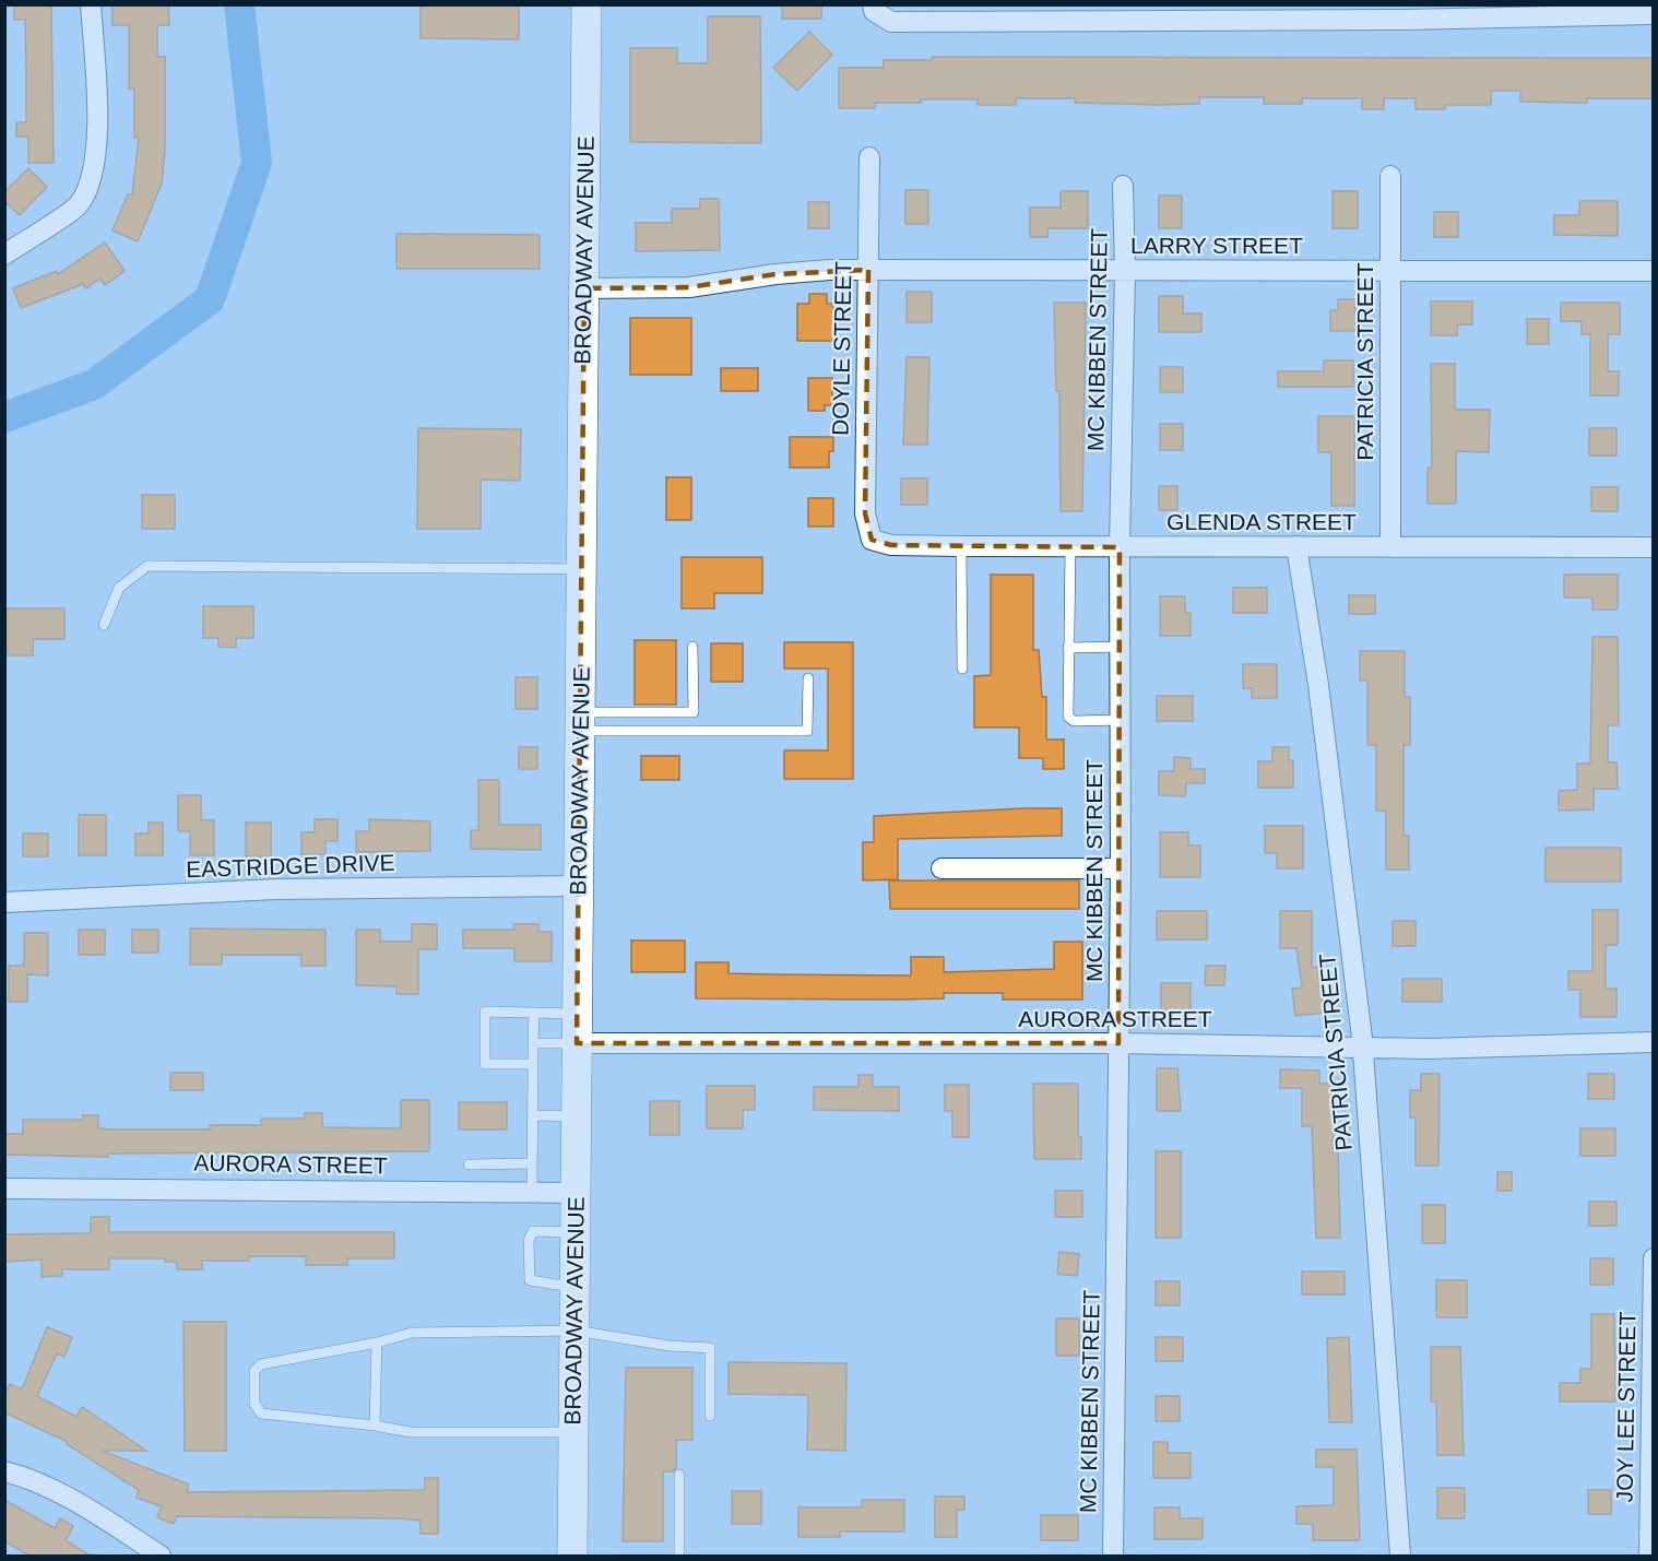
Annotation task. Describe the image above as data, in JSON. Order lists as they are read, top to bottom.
{
  "streets": {
    "main road": ["BROADWAY AVENUE"],
    "street": [
      "LARRY STREET",
      "MC KIBBEN STREET",
      "DOYLE STREET",
      "PATRICIA STREET",
      "GLENDA STREET",
      "EASTRIDGE DRIVE",
      "AURORA STREET",
      "JOY LEE STREET"
    ]
  },
  "crossings": [
    ["LARRY STREET", "BROADWAY AVENUE"],
    ["LARRY STREET", "MC KIBBEN STREET"],
    ["LARRY STREET", "DOYLE STREET"],
    ["LARRY STREET", "PATRICIA STREET"],
    ["BROADWAY AVENUE", "EASTRIDGE DRIVE"],
    ["BROADWAY AVENUE", "AURORA STREET"],
    ["MC KIBBEN STREET", "GLENDA STREET"],
    ["MC KIBBEN STREET", "AURORA STREET"],
    ["DOYLE STREET", "GLENDA STREET"],
    ["PATRICIA STREET", "GLENDA STREET"],
    ["PATRICIA STREET", "AURORA STREET"]
  ]
}
